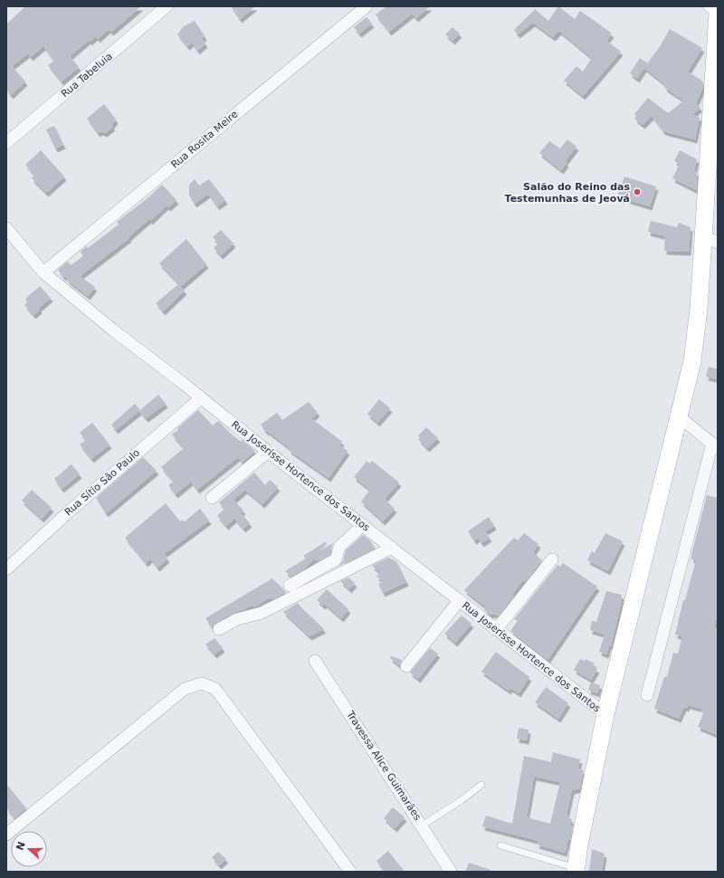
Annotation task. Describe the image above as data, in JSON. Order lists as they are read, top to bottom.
{
  "streets": {
    "street": [
      "Rua Tabeluia",
      "Rua Rosita Meire",
      "Rua Joserísse Hortence dos Santos",
      "Rua Sítio São Paulo",
      "Travessa Alice Guimarães"
    ]
  },
  "crossings": [
    ["Rua Rosita Meire", "Rua Joserísse Hortence dos Santos"],
    ["Rua Joserísse Hortence dos Santos", "Rua Sítio São Paulo"]
  ],
  "places": ["Salão do Reino das Testemunhas de Jeová"],
  "north": "left"
}
